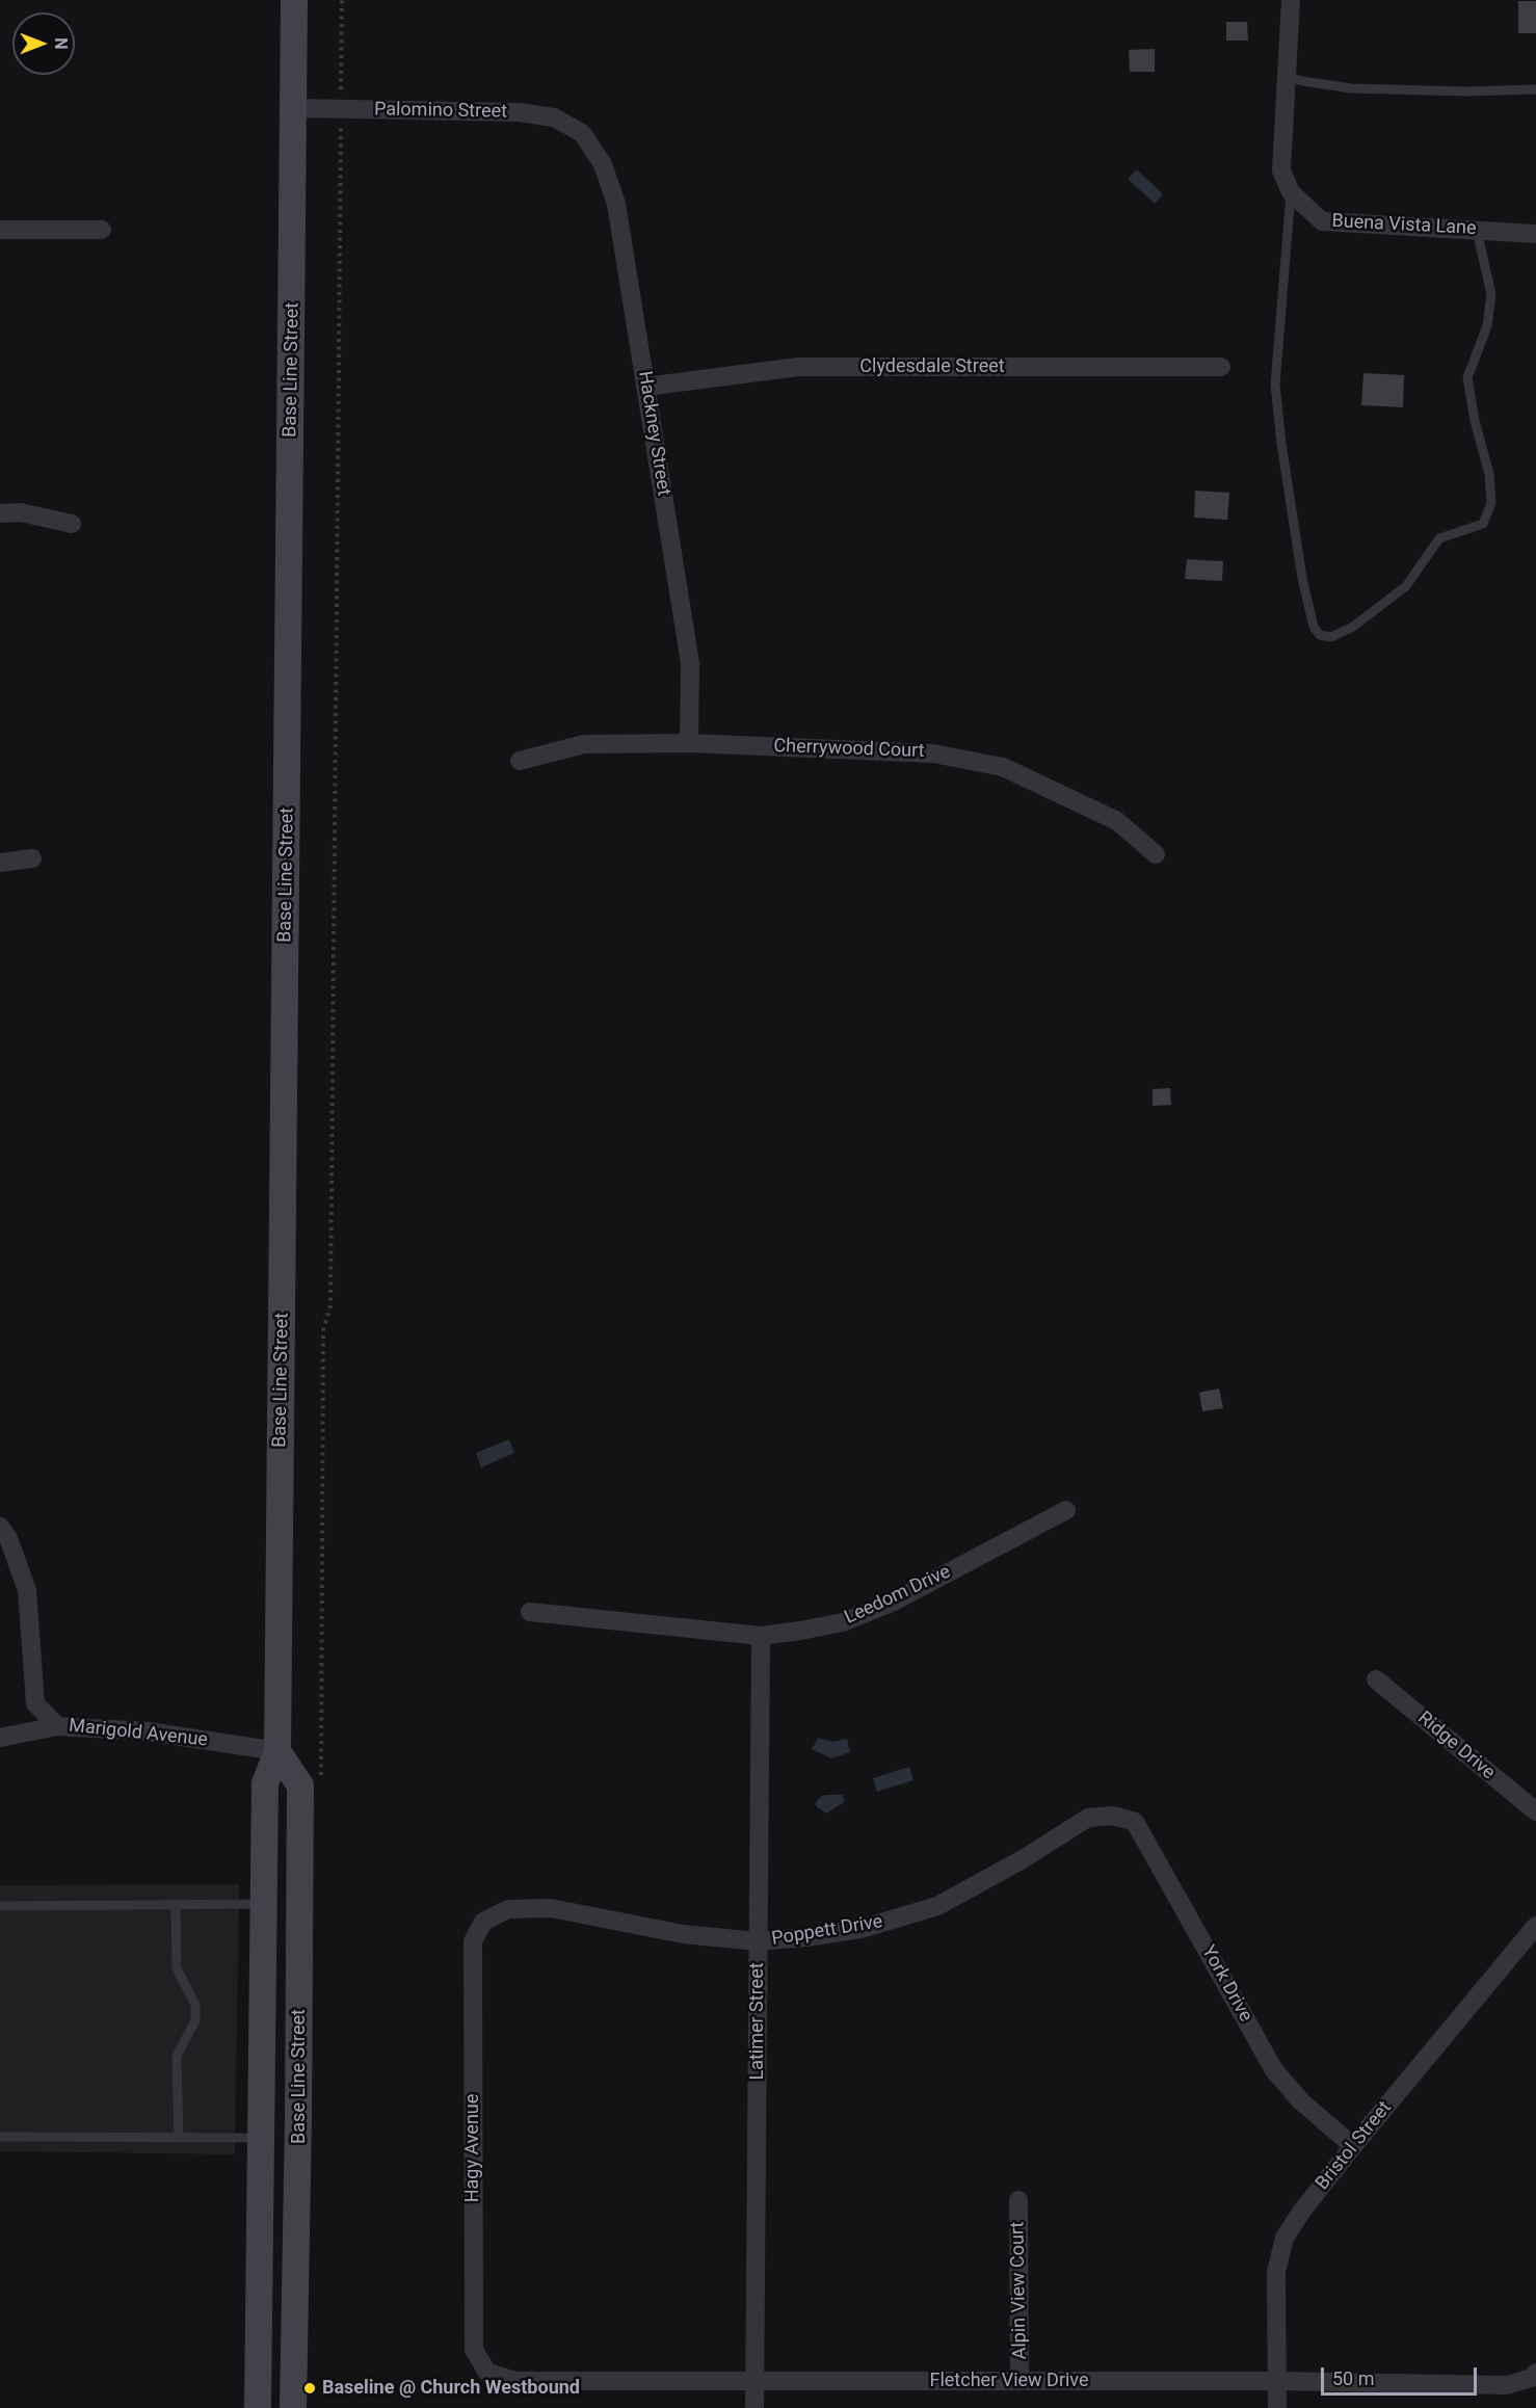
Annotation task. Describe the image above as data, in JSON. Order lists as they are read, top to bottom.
{
  "streets": {
    "main road": ["Base Line Street"],
    "street": [
      "Palomino Street",
      "Buena Vista Lane",
      "Clydesdale Street",
      "Hackney Street",
      "Cherrywood Court",
      "Leedom Drive",
      "Marigold Avenue",
      "Ridge Drive",
      "Poppett Drive",
      "York Drive",
      "Latimer Street",
      "Bristol Street",
      "Hagy Avenue",
      "Alpin View Court",
      "Fletcher View Drive"
    ]
  },
  "crossings": [
    ["Palomino Street", "Base Line Street"],
    ["Palomino Street", "Hackney Street"],
    ["Clydesdale Street", "Hackney Street"],
    ["Base Line Street", "Marigold Avenue"],
    ["Hackney Street", "Cherrywood Court"],
    ["Leedom Drive", "Latimer Street"],
    ["Poppett Drive", "York Drive"],
    ["Poppett Drive", "Latimer Street"],
    ["Poppett Drive", "Hagy Avenue"],
    ["York Drive", "Bristol Street"],
    ["Latimer Street", "Fletcher View Drive"],
    ["Bristol Street", "Fletcher View Drive"],
    ["Hagy Avenue", "Fletcher View Drive"],
    ["Alpin View Court", "Fletcher View Drive"]
  ],
  "places": ["Baseline @ Church Westbound"],
  "scale_bar": "50 m",
  "north": "right"
}
